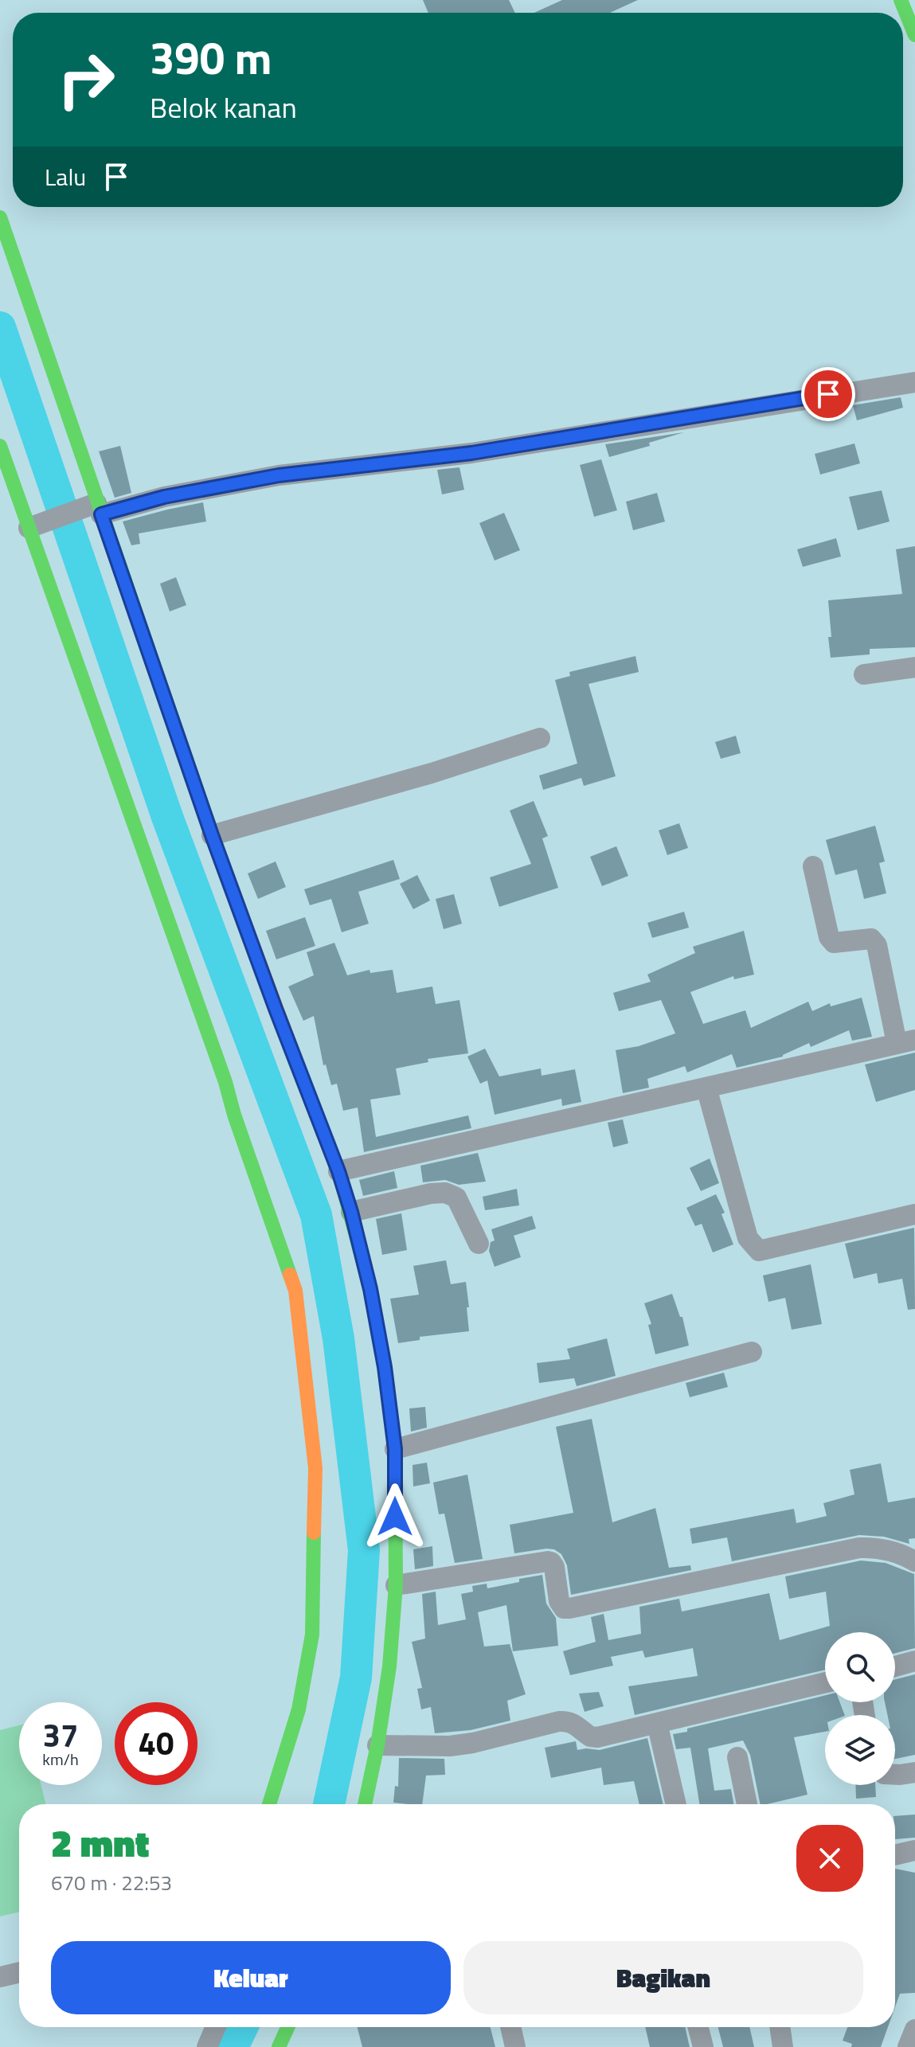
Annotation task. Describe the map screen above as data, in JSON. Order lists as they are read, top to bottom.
{
  "page": {
    "turn": ["390 m", "Belok kanan"],
    "then": "Lalu",
    "speed": "37 km/h",
    "limit": "40",
    "heading": ["2 mnt", "670 m · 22:53"],
    "buttons": ["Keluar", "Bagikan"]
  }
}
